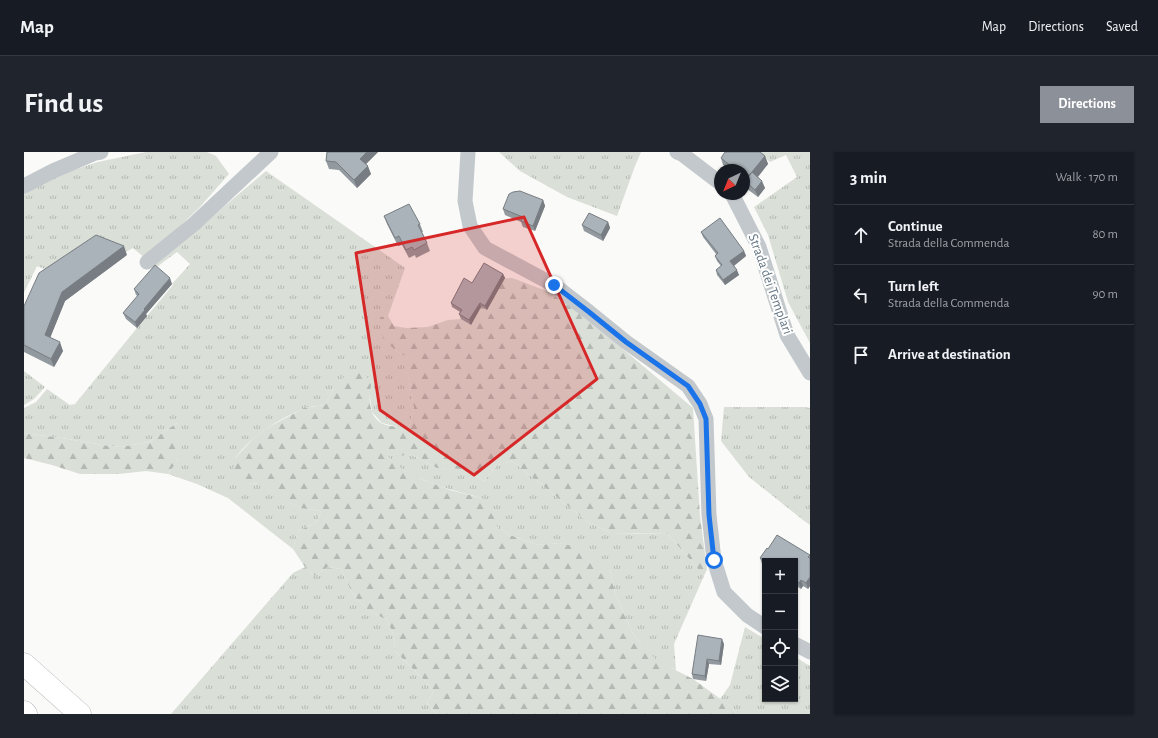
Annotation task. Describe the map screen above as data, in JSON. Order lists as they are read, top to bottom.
{
  "streets": {
    "street": ["Strada dei Templari"]
  },
  "north": "bottom left",
  "page": {
    "header": "Map",
    "nav": ["Map", "Directions", "Saved"],
    "buttons": "Directions",
    "title": "Find us",
    "heading": ["3 min", "Walk · 170 m"],
    "list": [
      ["Continue", "Strada della Commenda", "80 m"],
      ["Turn left", "Strada della Commenda", "90 m"],
      "Arrive at destination"
    ],
    "map_buttons": ["+", "−"]
  }
}
